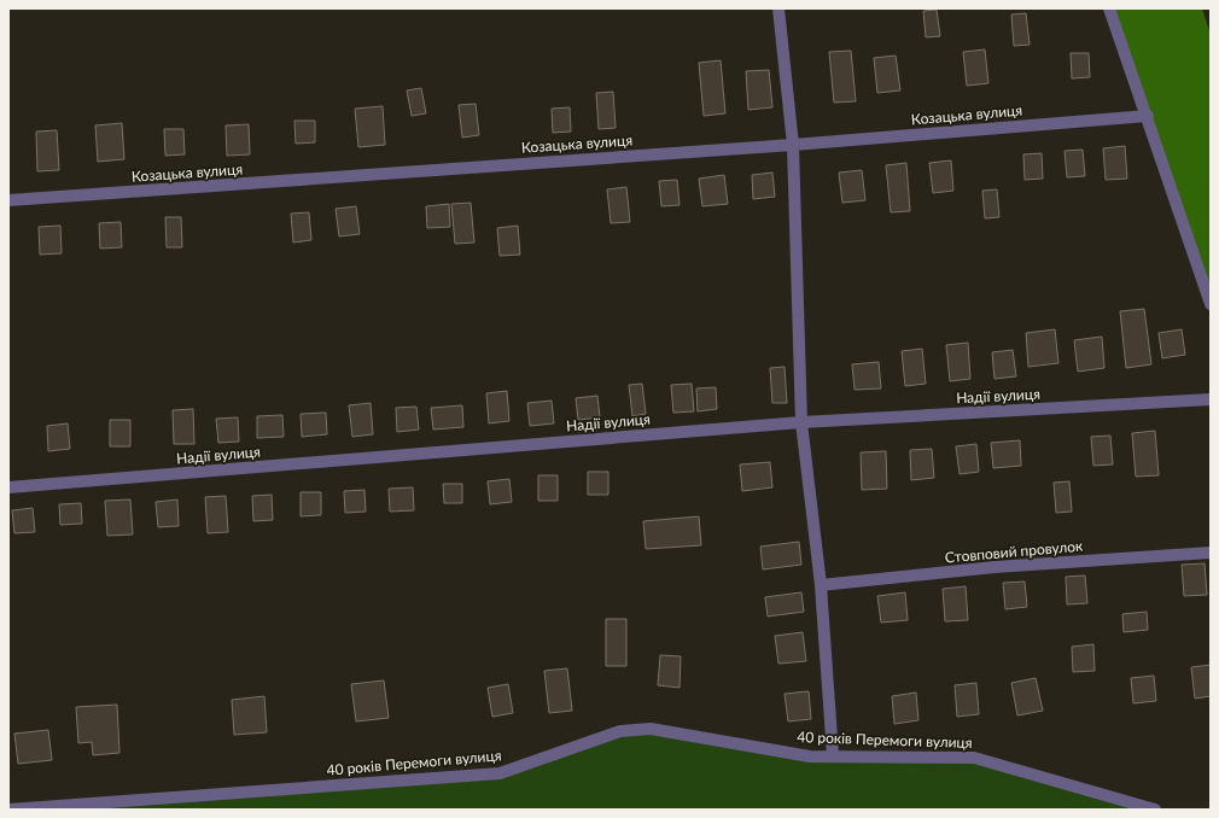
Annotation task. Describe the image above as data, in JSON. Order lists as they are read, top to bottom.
{
  "streets": {
    "street": [
      "Козацька вулиця",
      "Надії вулиця",
      "Стовповий провулок",
      "40 років Перемоги вулиця"
    ]
  }
}
